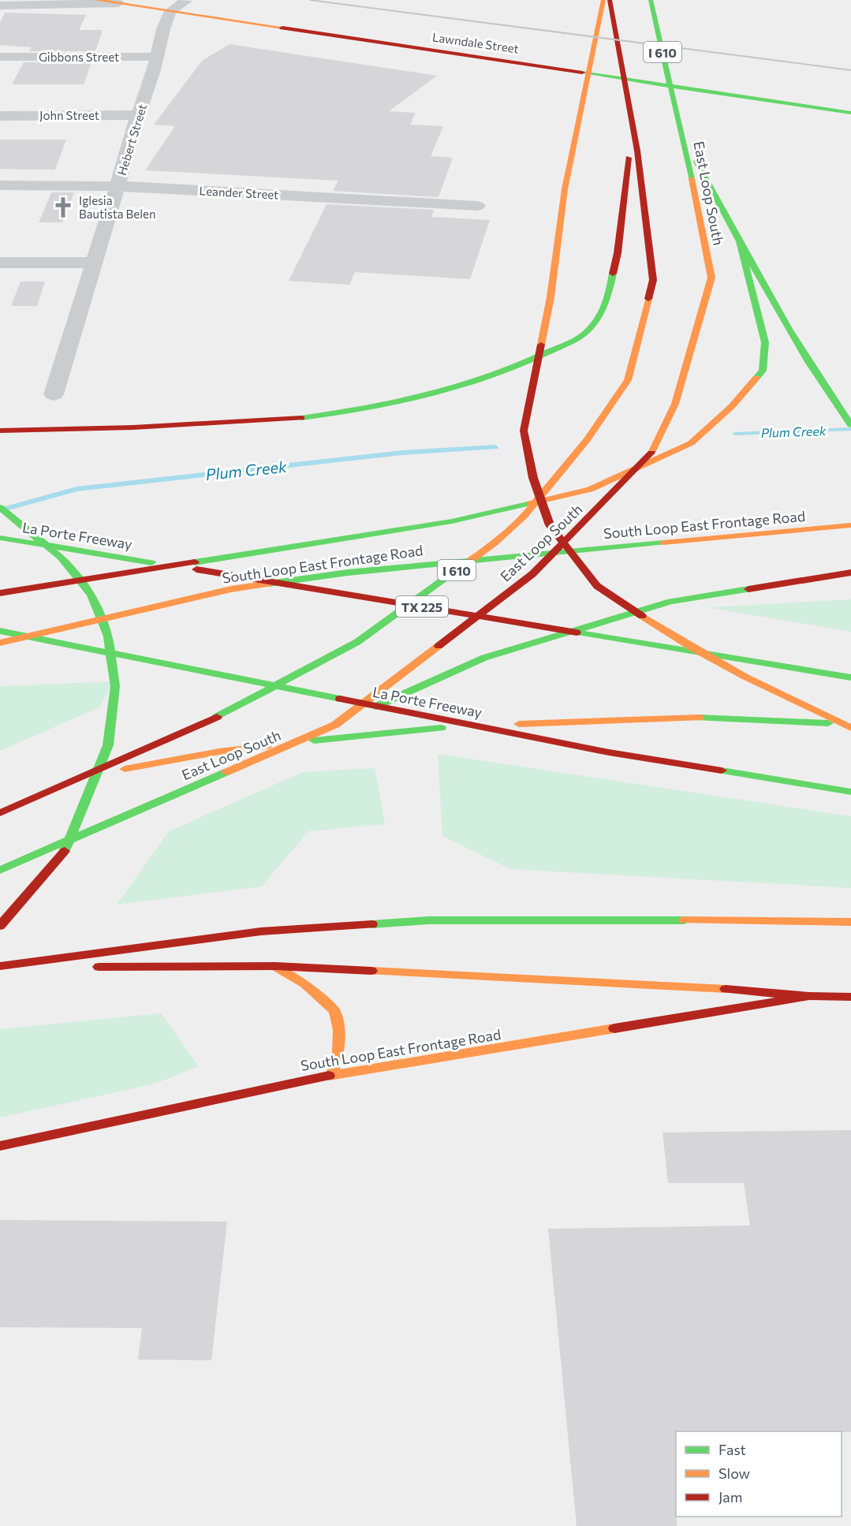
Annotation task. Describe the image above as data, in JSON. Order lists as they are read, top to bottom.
{
  "streets": {
    "main road": [
      "Lawndale Street",
      "I 610",
      "East Loop South",
      "South Loop East Frontage Road",
      "La Porte Freeway",
      "TX 225"
    ],
    "street": [
      "Gibbons Street",
      "John Street",
      "Hebert Street",
      "Leander Street"
    ]
  },
  "crossings": [
    ["Lawndale Street", "Hebert Street"],
    ["Gibbons Street", "Hebert Street"],
    ["John Street", "Hebert Street"],
    ["Hebert Street", "Leander Street"]
  ],
  "water": ["Plum Creek"],
  "places": {
    "church": ["Iglesia Bautista Belen"]
  },
  "legend": ["Fast", "Slow", "Jam"]
}
